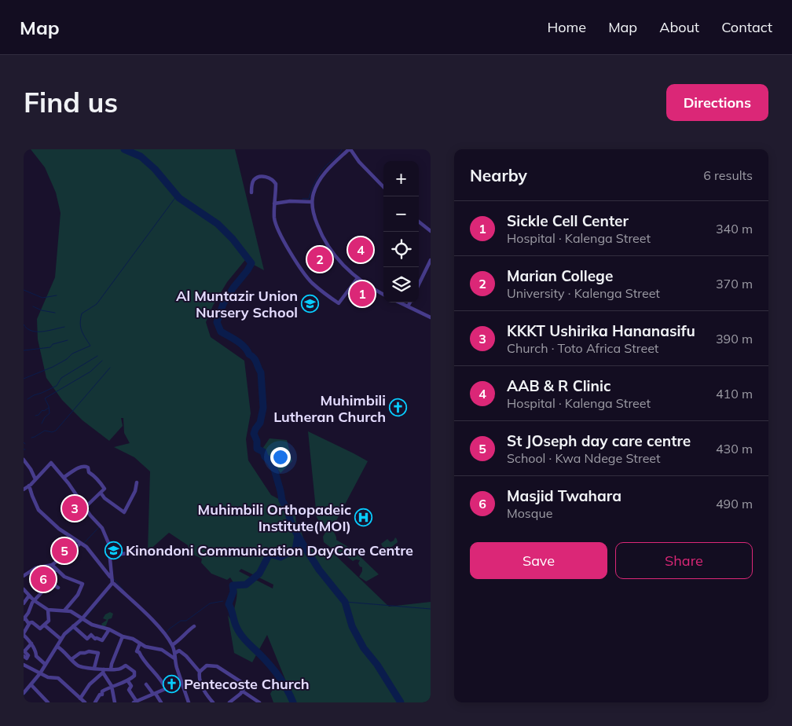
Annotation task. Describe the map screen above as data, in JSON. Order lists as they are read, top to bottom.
{
  "places": {
    "school or university": ["Al Muntazir Union Nursery School", "Kinondoni Communication DayCare Centre"],
    "church": ["Muhimbili Lutheran Church", "Pentecoste Church"],
    "hospital": ["Muhimbili Orthopadeic Institute(MOI)"]
  },
  "page": {
    "header": "Map",
    "nav": [
      "Home",
      "Map",
      "About",
      "Contact"
    ],
    "buttons": [
      "Directions",
      ["Save", "Share"]
    ],
    "title": "Find us",
    "heading": ["Nearby", "6 results"],
    "map_buttons": ["+", "−"],
    "list": [
      {
        "mark": "1",
        "name": "Sickle Cell Center",
        "note": "Hospital · Kalenga Street",
        "value": "340 m"
      },
      {
        "mark": "2",
        "name": "Marian College",
        "note": "University · Kalenga Street",
        "value": "370 m"
      },
      {
        "mark": "3",
        "name": "KKKT Ushirika Hananasifu",
        "note": "Church · Toto Africa Street",
        "value": "390 m"
      },
      {
        "mark": "4",
        "name": "AAB & R Clinic",
        "note": "Hospital · Kalenga Street",
        "value": "410 m"
      },
      {
        "mark": "5",
        "name": "St JOseph day care centre",
        "note": "School · Kwa Ndege Street",
        "value": "430 m"
      },
      {
        "mark": "6",
        "name": "Masjid Twahara",
        "note": "Mosque",
        "value": "490 m"
      }
    ],
    "pins": [
      "4",
      "2",
      "1",
      "3",
      "5",
      "6"
    ]
  }
}
